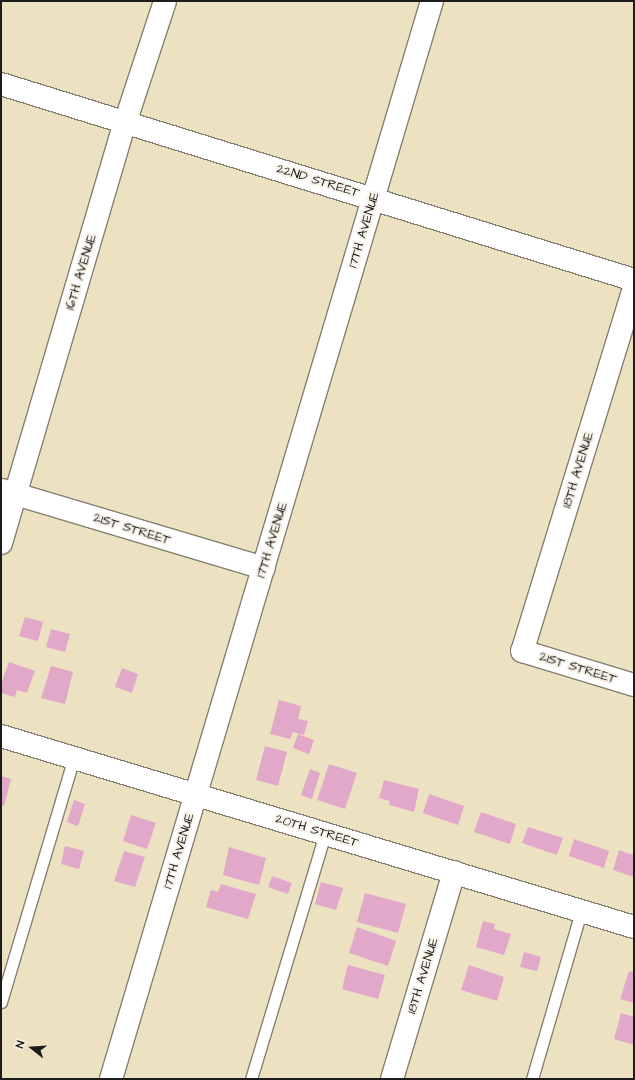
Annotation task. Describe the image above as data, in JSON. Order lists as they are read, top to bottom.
{
  "streets": {
    "street": [
      "22ND STREET",
      "17TH AVENUE",
      "16TH AVENUE",
      "18TH AVENUE",
      "21ST STREET",
      "20TH STREET"
    ]
  },
  "crossings": [
    ["22ND STREET", "17TH AVENUE"],
    ["22ND STREET", "16TH AVENUE"],
    ["17TH AVENUE", "21ST STREET"],
    ["17TH AVENUE", "20TH STREET"],
    ["16TH AVENUE", "21ST STREET"],
    ["18TH AVENUE", "21ST STREET"],
    ["18TH AVENUE", "20TH STREET"]
  ],
  "north": "left"
}
